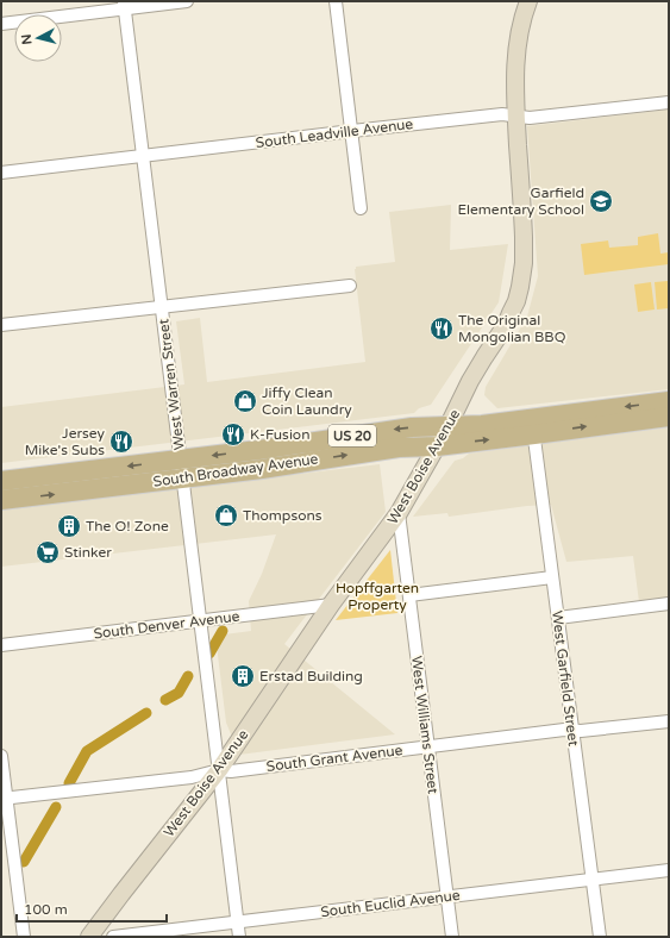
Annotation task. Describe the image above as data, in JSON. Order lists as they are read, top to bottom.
{
  "streets": {
    "main road": ["US 20", "South Broadway Avenue"],
    "street": [
      "South Leadville Avenue",
      "West Warren Street",
      "West Boise Avenue",
      "South Denver Avenue",
      "West Garfield Street",
      "West Williams Street",
      "South Grant Avenue",
      "South Euclid Avenue"
    ]
  },
  "crossings": [
    ["South Leadville Avenue", "West Warren Street"],
    ["South Leadville Avenue", "West Boise Avenue"],
    ["West Warren Street", "West Boise Avenue"],
    ["West Warren Street", "South Broadway Avenue"],
    ["West Warren Street", "South Denver Avenue"],
    ["West Warren Street", "South Grant Avenue"],
    ["West Warren Street", "South Euclid Avenue"],
    ["West Boise Avenue", "South Broadway Avenue"],
    ["West Boise Avenue", "South Denver Avenue"],
    ["West Boise Avenue", "West Williams Street"],
    ["West Boise Avenue", "South Grant Avenue"],
    ["South Broadway Avenue", "West Garfield Street"],
    ["West Garfield Street", "South Grant Avenue"],
    ["West Garfield Street", "South Euclid Avenue"],
    ["West Williams Street", "South Grant Avenue"],
    ["West Williams Street", "South Euclid Avenue"]
  ],
  "parks": ["Hopffgarten Property"],
  "places": {
    "school or university": ["Garfield Elementary School"],
    "restaurant": ["The Original Mongolian BBQ", "K-Fusion", "Jersey Mike's Subs"],
    "shop": ["Jiffy Clean Coin Laundry", "Thompsons"],
    "building": ["The O! Zone", "Erstad Building"],
    "supermarket": ["Stinker"]
  },
  "scale_bar": "100 m",
  "north": "left"
}
